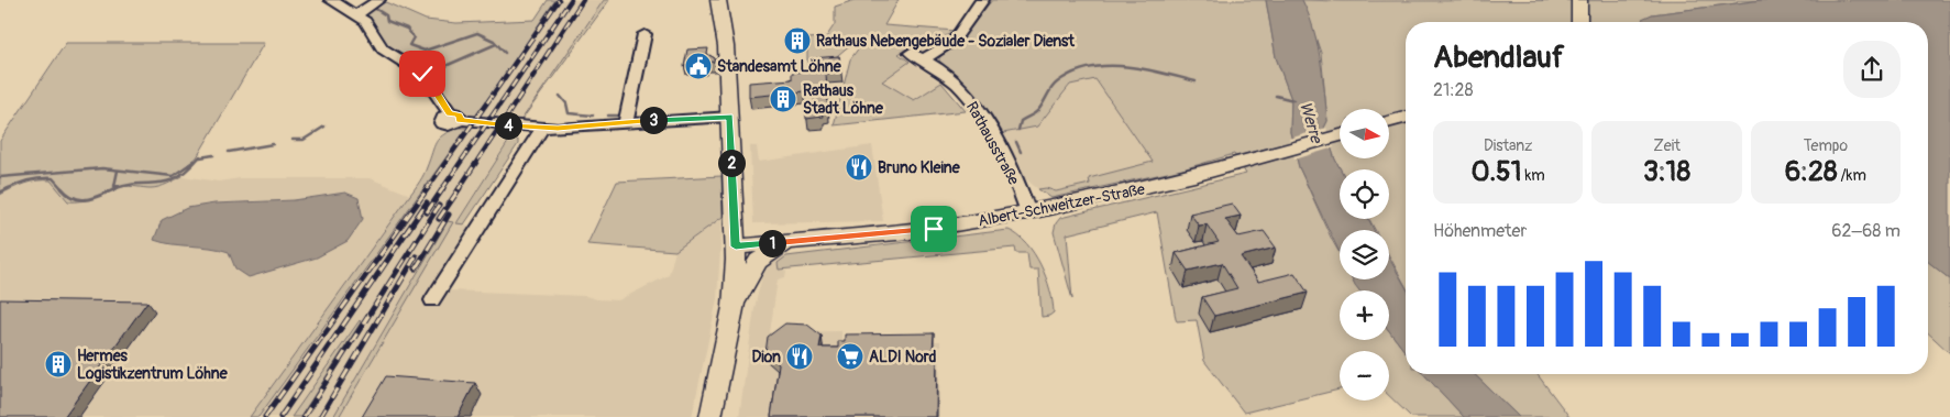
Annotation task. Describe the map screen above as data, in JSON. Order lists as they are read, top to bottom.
{
  "streets": {
    "main road": ["Albert-Schweitzer-Straße"],
    "street": ["Rathausstraße"]
  },
  "crossings": [
    ["Rathausstraße", "Albert-Schweitzer-Straße"]
  ],
  "water": ["Werre"],
  "places": {
    "building": ["Rathaus Nebengebäude - Sozialer Dienst", "Rathaus Stadt Löhne", "Hermes Logistikzentrum Löhne"],
    "public building": ["Standesamt Löhne"],
    "restaurant": ["Bruno Kleine", "Dion"],
    "supermarket": ["ALDI Nord"]
  },
  "north": "right",
  "page": {
    "heading": ["Abendlauf", "21:28"],
    "pins": [
      "3",
      "4",
      "2",
      "1"
    ],
    "map_buttons": ["+", "−"],
    "stats": [
      ["Distanz", "0.51 km"],
      ["Zeit", "3:18"],
      ["Tempo", "6:28 /km"]
    ],
    "chart": ["Höhenmeter", "62–68 m"]
  }
}
